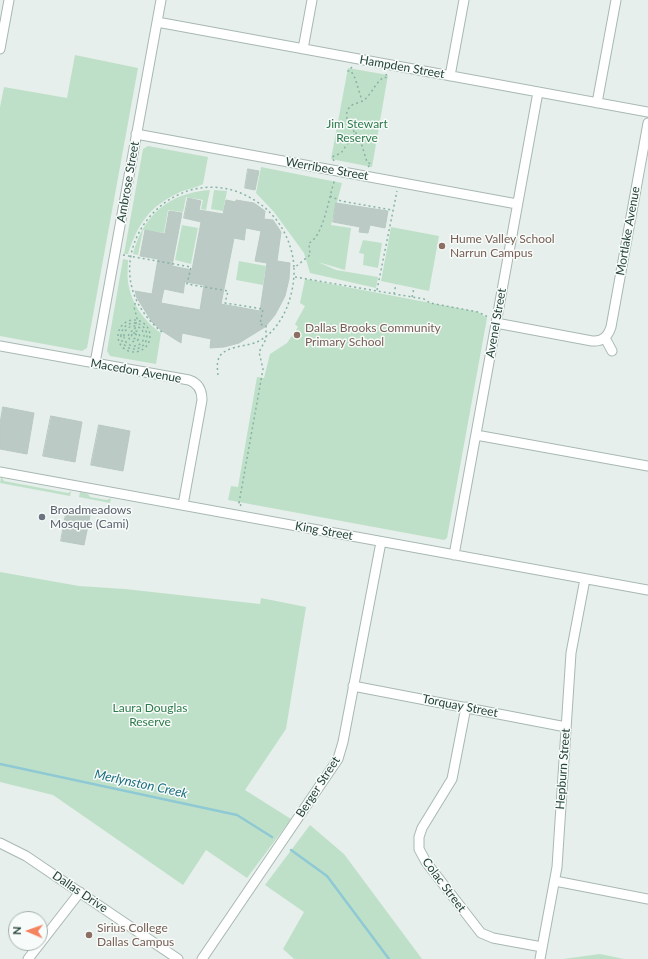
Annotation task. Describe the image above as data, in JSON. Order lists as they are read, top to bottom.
{
  "streets": {
    "street": [
      "Hampden Street",
      "Werribee Street",
      "Ambrose Street",
      "Mortlake Avenue",
      "Avenel Street",
      "Macedon Avenue",
      "King Street",
      "Torquay Street",
      "Hepburn Street",
      "Berger Street",
      "Colac Street",
      "Dallas Drive"
    ]
  },
  "crossings": [
    ["Hampden Street", "Ambrose Street"],
    ["Hampden Street", "Avenel Street"],
    ["Werribee Street", "Ambrose Street"],
    ["Werribee Street", "Avenel Street"],
    ["Ambrose Street", "Macedon Avenue"],
    ["Avenel Street", "King Street"],
    ["Macedon Avenue", "King Street"],
    ["King Street", "Hepburn Street"],
    ["King Street", "Berger Street"],
    ["Torquay Street", "Hepburn Street"],
    ["Torquay Street", "Berger Street"],
    ["Torquay Street", "Colac Street"],
    ["Hepburn Street", "Colac Street"]
  ],
  "water": ["Merlynston Creek"],
  "parks": ["Jim Stewart Reserve", "Laura Douglas Reserve"],
  "places": [
    "Hume Valley School Narrun Campus",
    "Dallas Brooks Community Primary School",
    "Broadmeadows Mosque (Cami)",
    "Sirius College Dallas Campus"
  ],
  "north": "left"
}
